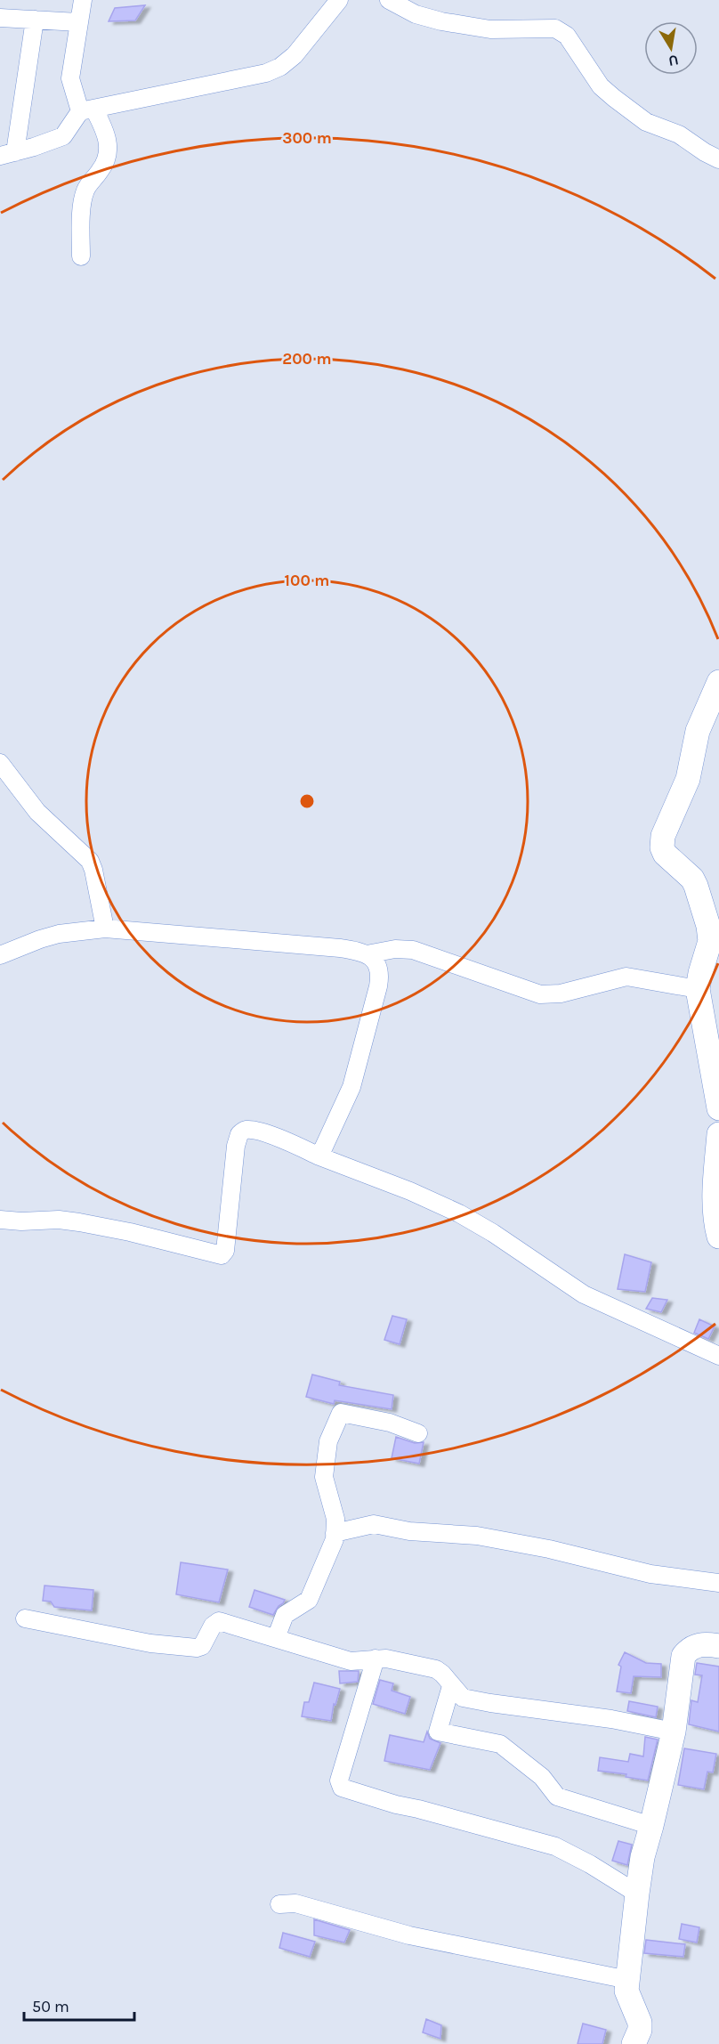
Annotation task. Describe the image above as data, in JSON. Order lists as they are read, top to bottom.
{
  "scale_bar": "50 m",
  "north": "bottom",
  "rings": ["300 m", "200 m", "100 m"]
}
